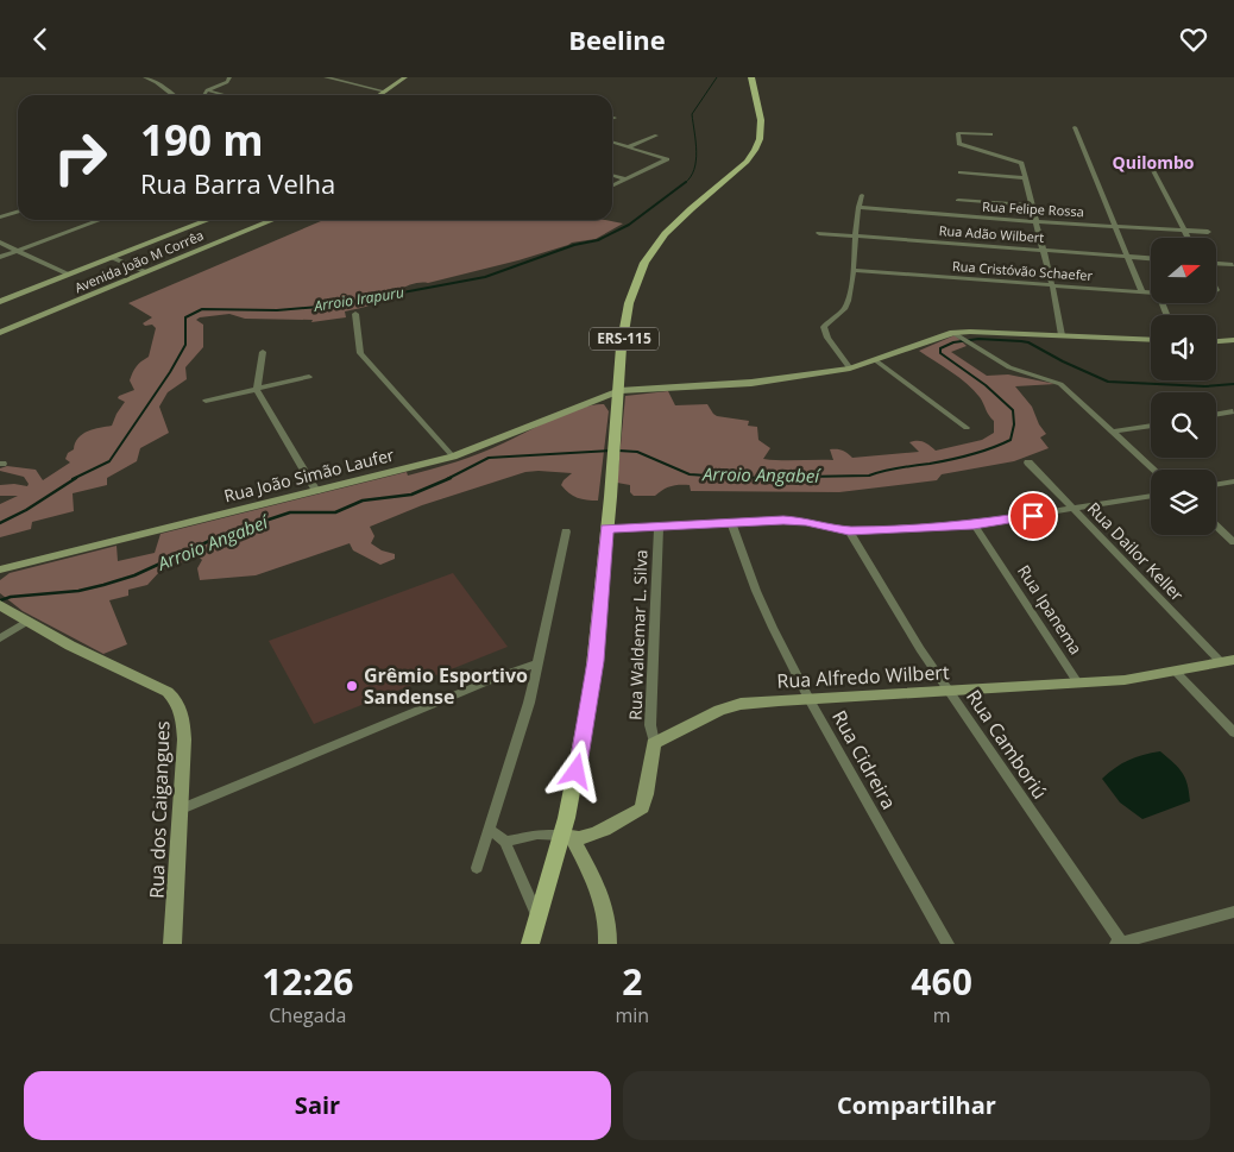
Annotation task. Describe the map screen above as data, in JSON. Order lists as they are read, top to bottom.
{
  "streets": {
    "main road": ["ERS-115"],
    "street": [
      "Rua Felipe Rossa",
      "Rua Adão Wilbert",
      "Avenida João M Corrêa",
      "Rua Cristóvão Schaefer",
      "Rua João Simão Laufer",
      "Rua Dailor Keller",
      "Rua Ipanema",
      "Rua Waldemar L. Silva",
      "Rua Alfredo Wilbert",
      "Rua Camboriú",
      "Rua Cidreira",
      "Rua dos Caigangues"
    ]
  },
  "crossings": [
    ["ERS-115", "Rua João Simão Laufer"],
    ["Rua Dailor Keller", "Rua Alfredo Wilbert"],
    ["Rua Ipanema", "Rua Alfredo Wilbert"],
    ["Rua Waldemar L. Silva", "Rua Alfredo Wilbert"],
    ["Rua Alfredo Wilbert", "Rua Camboriú"],
    ["Rua Alfredo Wilbert", "Rua Cidreira"]
  ],
  "districts": ["Quilombo"],
  "water": ["Arroio Irapuru", "Arroio Angabeí"],
  "places": ["Grêmio Esportivo Sandense"],
  "north": "right",
  "page": {
    "header": "Beeline",
    "turn": ["190 m", "Rua Barra Velha"],
    "eta": [
      "12:26",
      "Chegada",
      "2",
      "min",
      "460",
      "m"
    ],
    "buttons": ["Sair", "Compartilhar"]
  }
}
